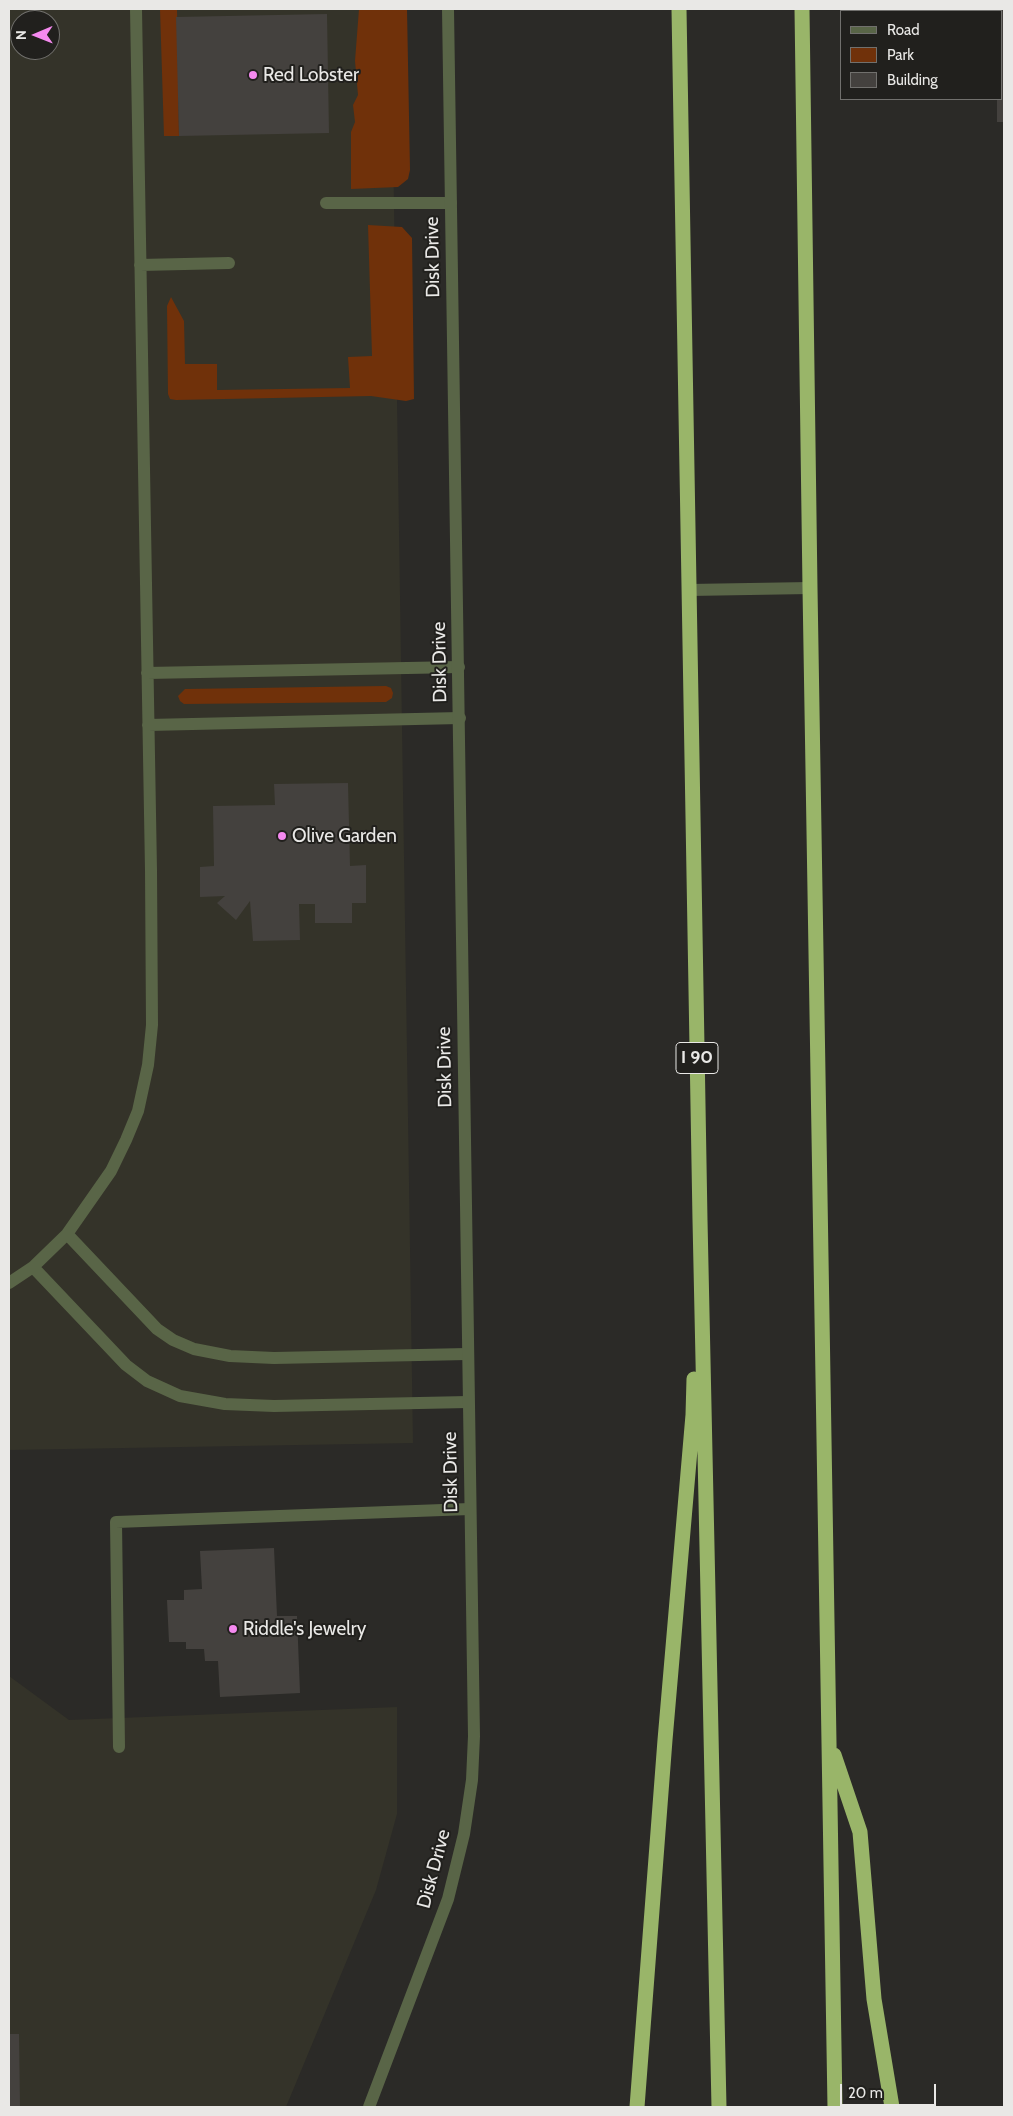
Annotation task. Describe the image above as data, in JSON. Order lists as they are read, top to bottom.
{
  "streets": {
    "highway": ["I 90"],
    "street": ["Disk Drive"]
  },
  "places": ["Red Lobster", "Olive Garden", "Riddle's Jewelry"],
  "legend": ["Road", "Park", "Building"],
  "scale_bar": "20 m",
  "north": "left"
}
